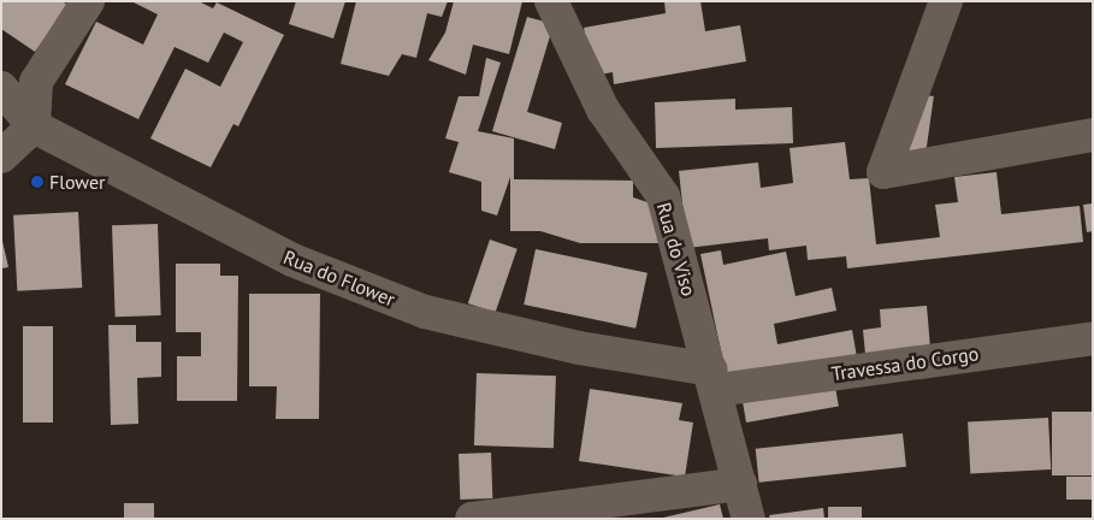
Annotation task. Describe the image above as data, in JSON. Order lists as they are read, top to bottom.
{
  "streets": {
    "street": ["Rua do Viso", "Rua do Flower", "Travessa do Corgo"]
  },
  "crossings": [
    ["Rua do Viso", "Rua do Flower"],
    ["Rua do Viso", "Travessa do Corgo"],
    ["Rua do Flower", "Travessa do Corgo"]
  ],
  "places": ["Flower"]
}
